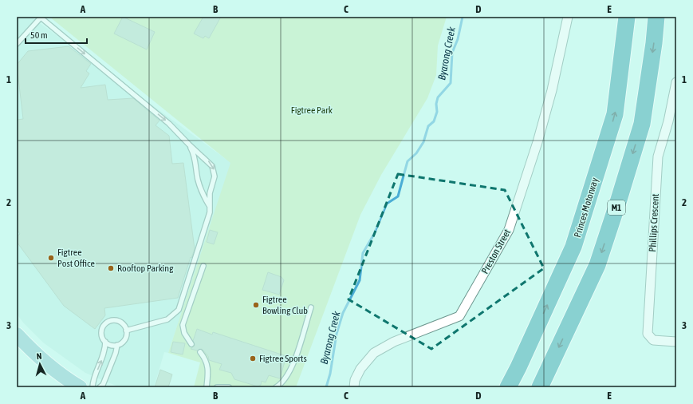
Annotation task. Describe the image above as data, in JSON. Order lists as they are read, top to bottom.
{
  "streets": {
    "highway": ["Princes Motorway", "M1"],
    "street": ["Phillips Crescent", "Preston Street"]
  },
  "water": ["Byarong Creek"],
  "parks": ["Figtree Park"],
  "places": [
    "Figtree Post Office",
    "Rooftop Parking",
    "Figtree Bowling Club",
    "Figtree Sports"
  ],
  "scale_bar": "50 m",
  "north": "top",
  "grid": {
    "columns": [
      "A",
      "B",
      "C",
      "D",
      "E"
    ],
    "rows": ["1", "2", "3"]
  }
}
